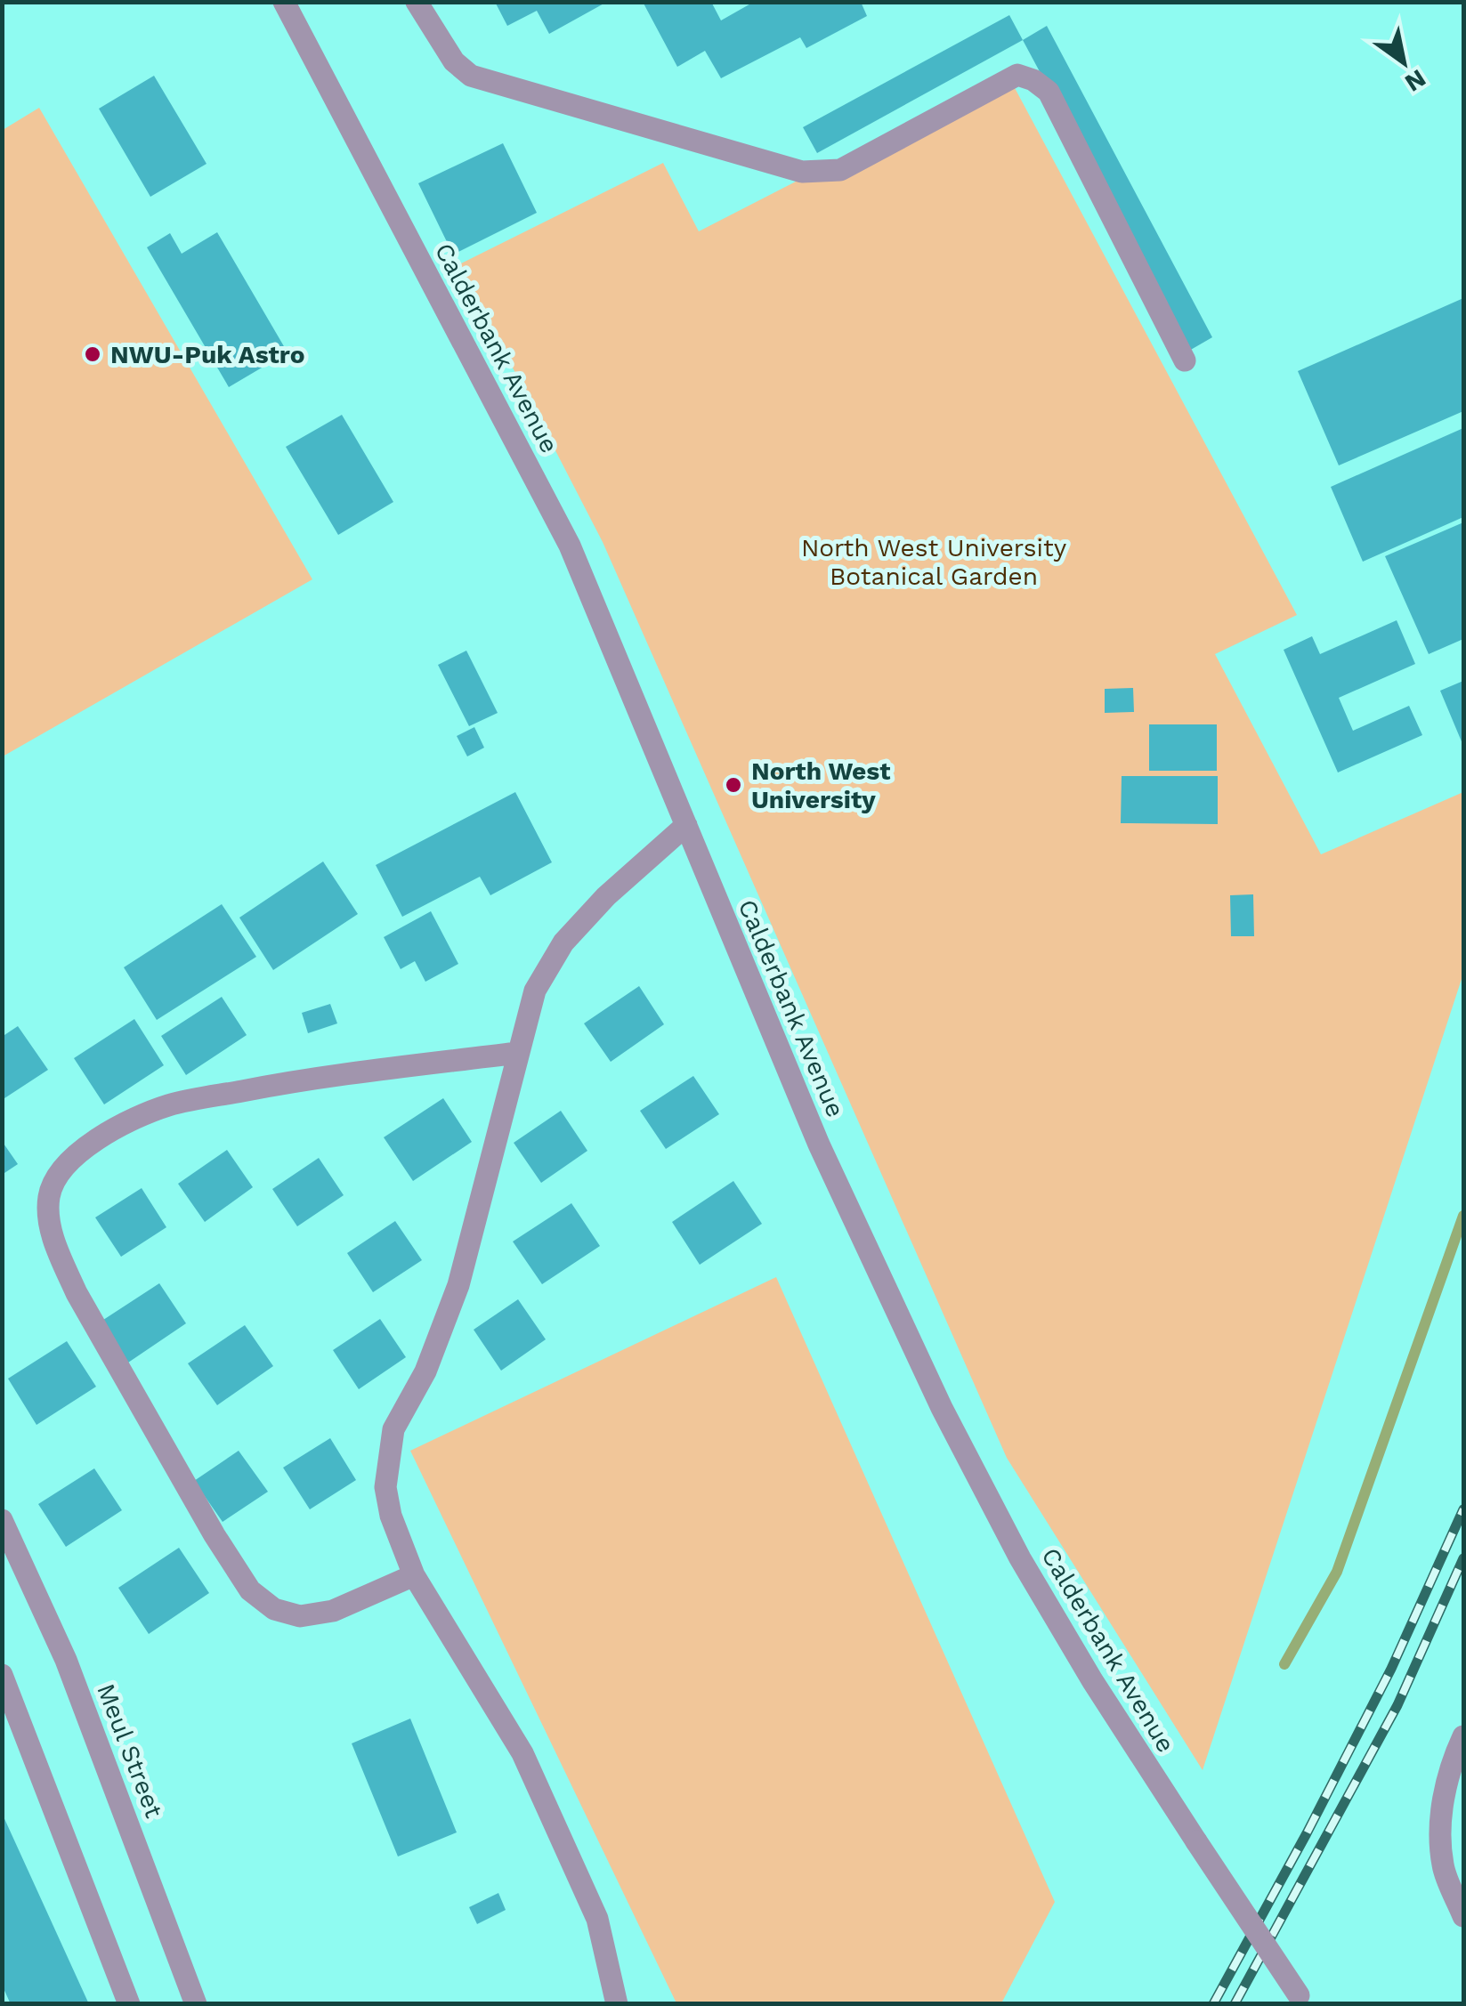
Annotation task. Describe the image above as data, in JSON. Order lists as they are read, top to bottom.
{
  "streets": {
    "street": ["Calderbank Avenue", "Meul Street"]
  },
  "parks": ["North West University Botanical Garden"],
  "places": ["NWU-Puk Astro", "North West University"],
  "north": "bottom right"
}
